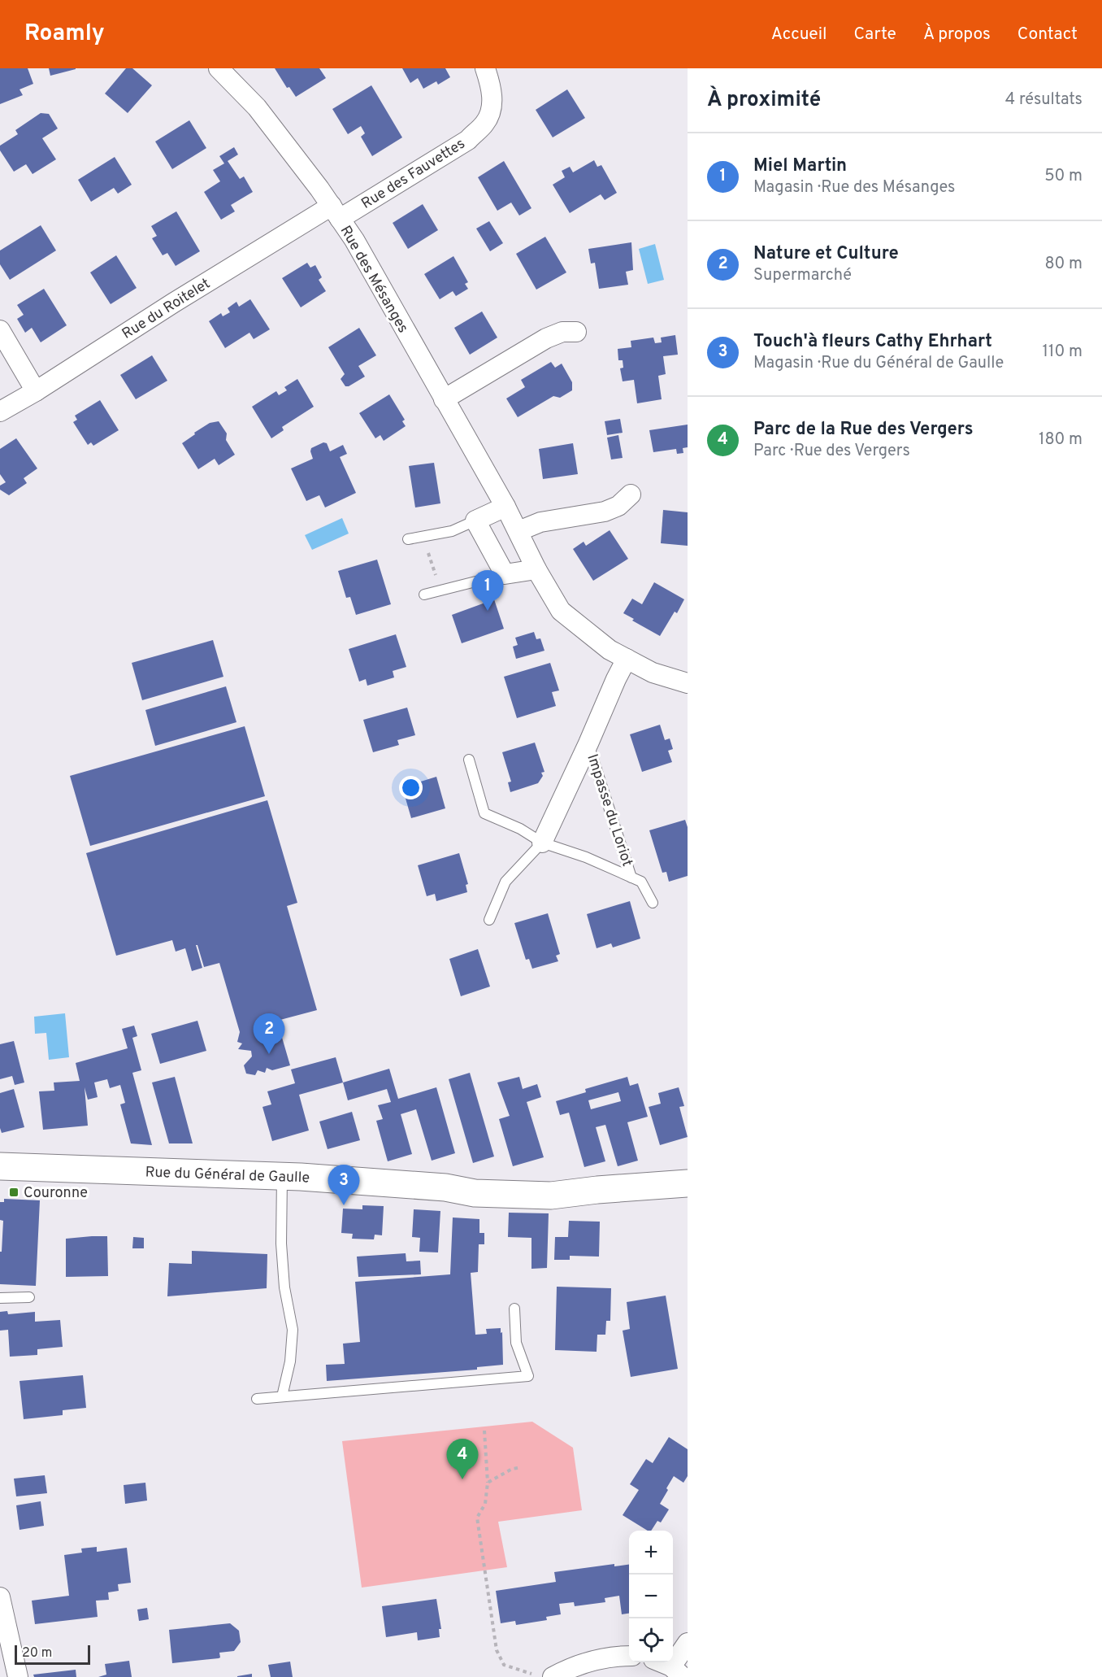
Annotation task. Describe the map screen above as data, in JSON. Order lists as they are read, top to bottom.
{
  "streets": {
    "street": [
      "Rue des Fauvettes",
      "Rue des Mésanges",
      "Rue du Roitelet",
      "Impasse du Loriot",
      "Rue du Général de Gaulle"
    ]
  },
  "crossings": [
    ["Rue des Fauvettes", "Rue des Mésanges"],
    ["Rue des Fauvettes", "Rue du Roitelet"],
    ["Rue des Mésanges", "Rue du Roitelet"],
    ["Rue des Mésanges", "Impasse du Loriot"]
  ],
  "places": {
    "transit": ["Couronne"]
  },
  "scale_bar": "20 m",
  "page": {
    "header": "Roamly",
    "nav": [
      "Accueil",
      "Carte",
      "À propos",
      "Contact"
    ],
    "heading": ["À proximité", "4 résultats"],
    "list": [
      {
        "mark": "1",
        "name": "Miel Martin",
        "note": "Magasin · Rue des Mésanges",
        "value": "50 m"
      },
      {
        "mark": "2",
        "name": "Nature et Culture",
        "note": "Supermarché",
        "value": "80 m"
      },
      {
        "mark": "3",
        "name": "Touch'à fleurs Cathy Ehrhart",
        "note": "Magasin · Rue du Général de Gaulle",
        "value": "110 m"
      },
      {
        "mark": "4",
        "name": "Parc de la Rue des Vergers",
        "note": "Parc · Rue des Vergers",
        "value": "180 m"
      }
    ],
    "pins": [
      "1",
      "2",
      "3",
      "4"
    ],
    "map_buttons": ["+", "−"],
    "scale": "20 m"
  }
}
